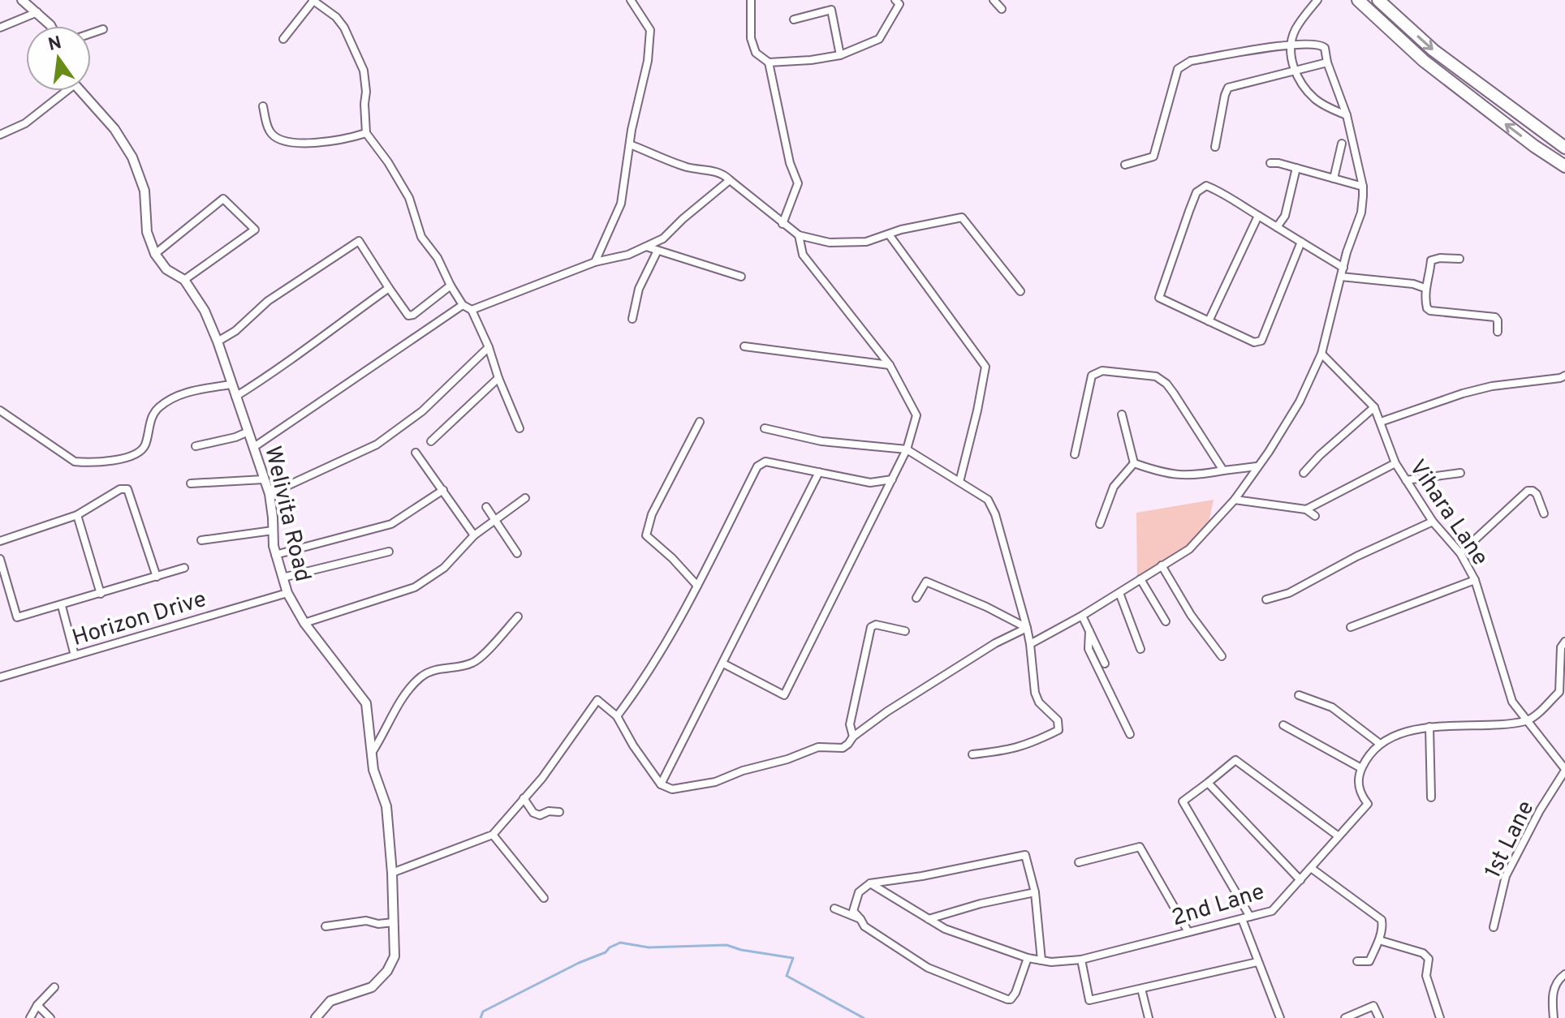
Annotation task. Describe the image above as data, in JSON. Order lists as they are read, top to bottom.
{
  "streets": {
    "street": [
      "Vihara Lane",
      "Welivita Road",
      "Horizon Drive",
      "1st Lane",
      "2nd Lane"
    ]
  },
  "crossings": [
    ["Vihara Lane", "1st Lane"],
    ["Welivita Road", "Horizon Drive"]
  ],
  "north": "top"
}
